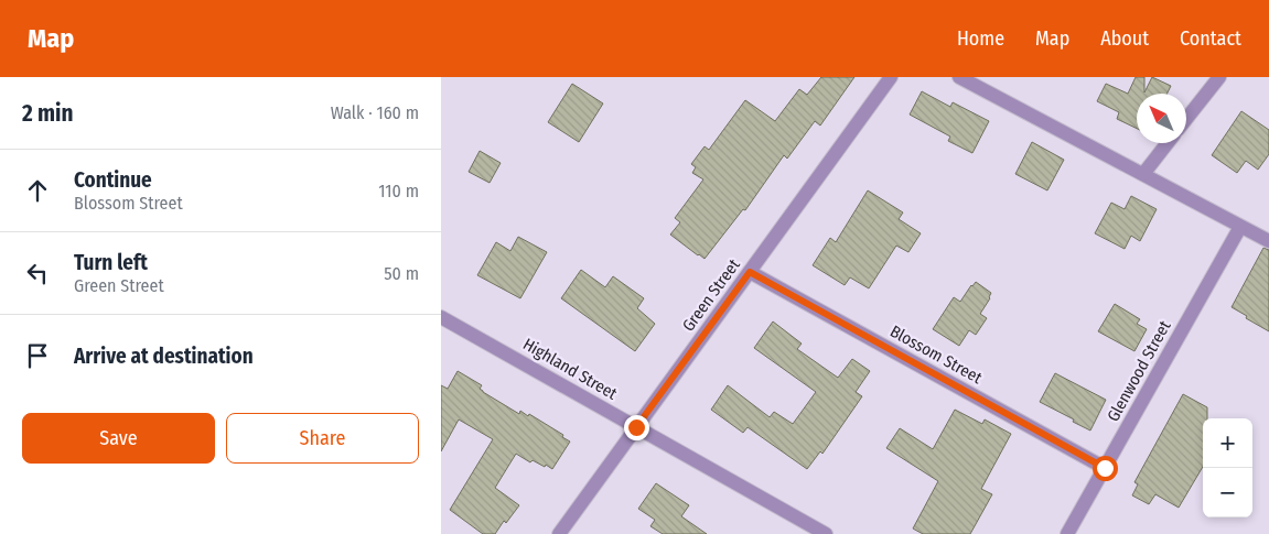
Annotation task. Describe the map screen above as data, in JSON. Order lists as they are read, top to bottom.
{
  "streets": {
    "street": [
      "Green Street",
      "Blossom Street",
      "Highland Street",
      "Glenwood Street"
    ]
  },
  "crossings": [
    ["Green Street", "Blossom Street"],
    ["Green Street", "Highland Street"],
    ["Blossom Street", "Glenwood Street"]
  ],
  "north": "top left",
  "page": {
    "header": "Map",
    "nav": [
      "Home",
      "Map",
      "About",
      "Contact"
    ],
    "heading": ["2 min", "Walk · 160 m"],
    "list": [
      ["Continue", "Blossom Street", "110 m"],
      ["Turn left", "Green Street", "50 m"],
      "Arrive at destination"
    ],
    "buttons": ["Save", "Share"],
    "map_buttons": ["+", "−"]
  }
}
